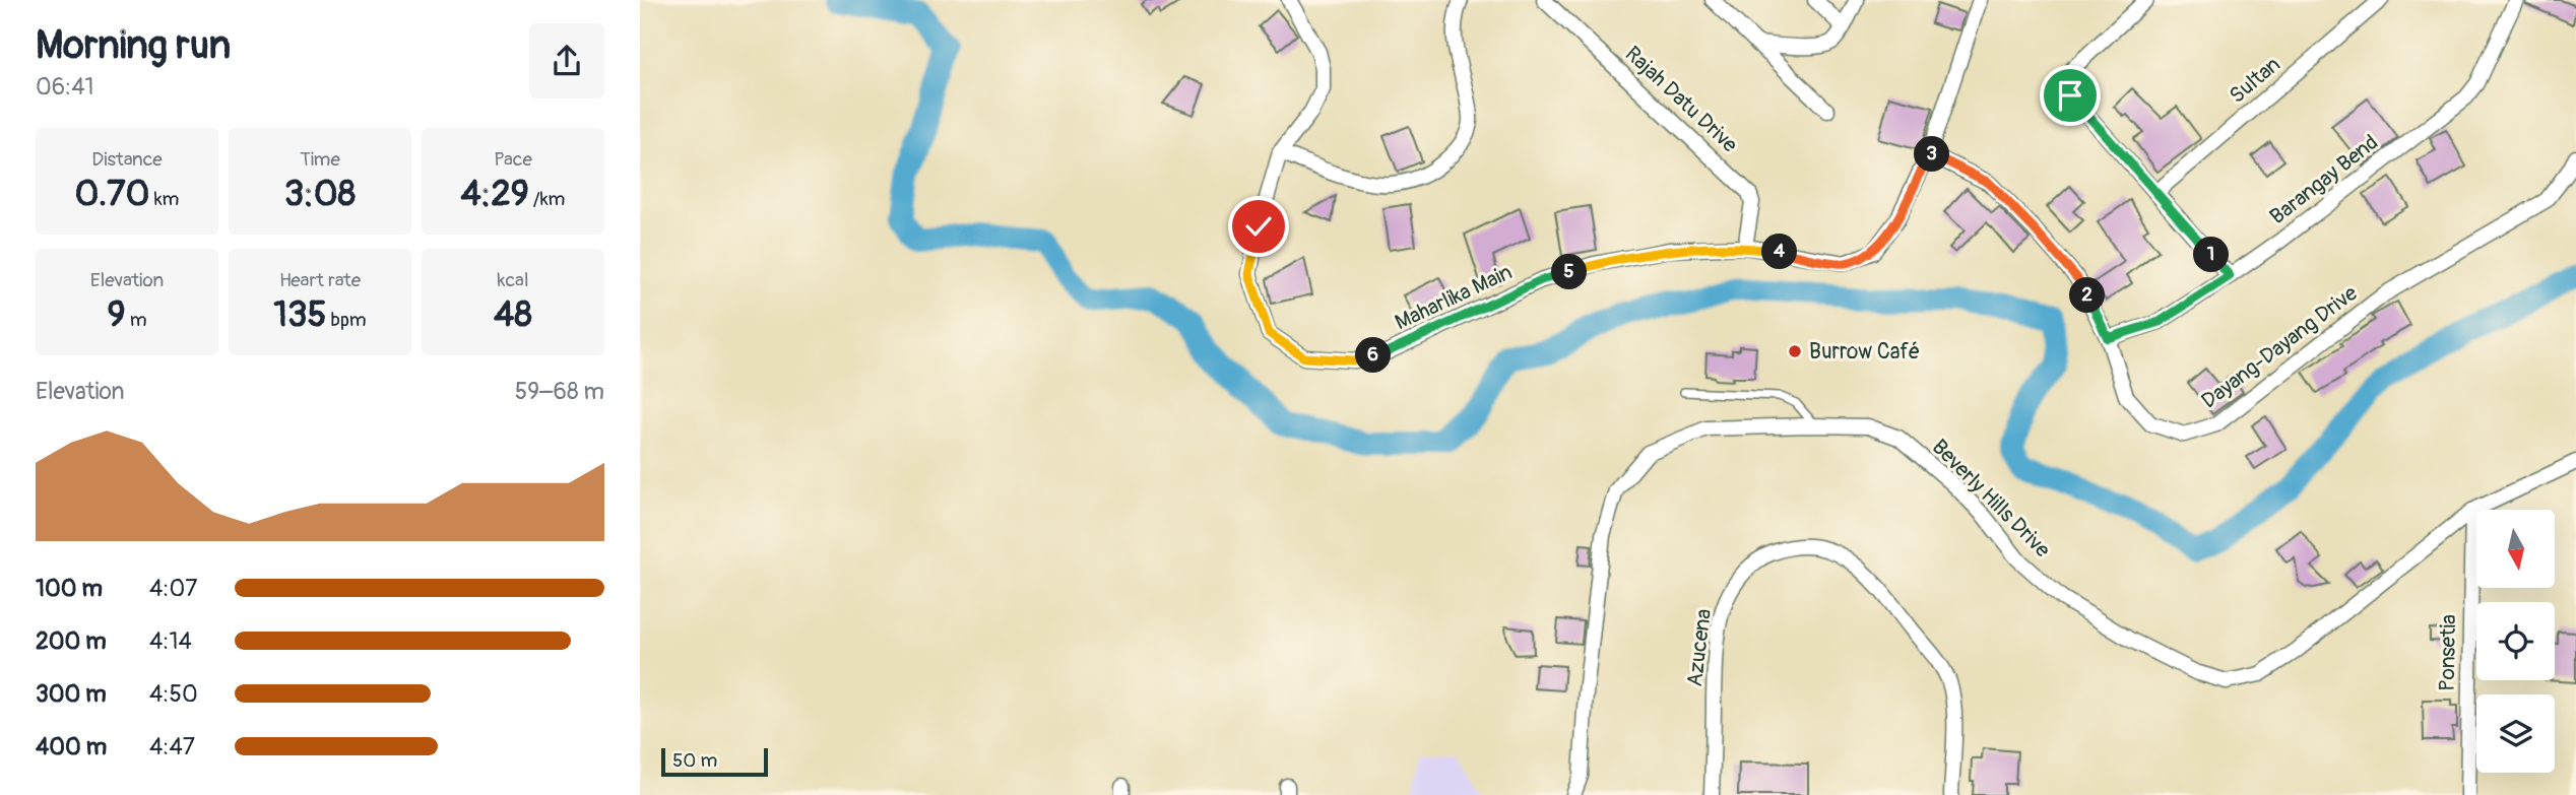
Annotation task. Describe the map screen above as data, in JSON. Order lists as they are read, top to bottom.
{
  "streets": {
    "street": [
      "Sultan",
      "Rajah Datu Drive",
      "Barangay Bend",
      "Maharlika Main",
      "Dayang-Dayang Drive",
      "Beverly Hills Drive",
      "Azucena",
      "Ponsetia"
    ]
  },
  "crossings": [
    ["Rajah Datu Drive", "Maharlika Main"],
    ["Barangay Bend", "Dayang-Dayang Drive"],
    ["Maharlika Main", "Dayang-Dayang Drive"],
    ["Beverly Hills Drive", "Ponsetia"]
  ],
  "places": ["Burrow Café"],
  "scale_bar": "50 m",
  "north": "bottom",
  "page": {
    "heading": ["Morning run", "06:41"],
    "stats": [
      ["Distance", "0.70 km"],
      ["Time", "3:08"],
      ["Pace", "4:29 /km"],
      ["Elevation", "9 m"],
      ["Heart rate", "135 bpm"],
      ["kcal", "48"]
    ],
    "pins": [
      "3",
      "4",
      "1",
      "5",
      "2",
      "6"
    ],
    "chart": ["Elevation", "59–68 m"],
    "list": [
      {
        "name": "100 m",
        "note": "4:07"
      },
      {
        "name": "200 m",
        "note": "4:14"
      },
      {
        "name": "300 m",
        "note": "4:50"
      },
      {
        "name": "400 m",
        "note": "4:47"
      }
    ],
    "scale": "50 m"
  }
}
